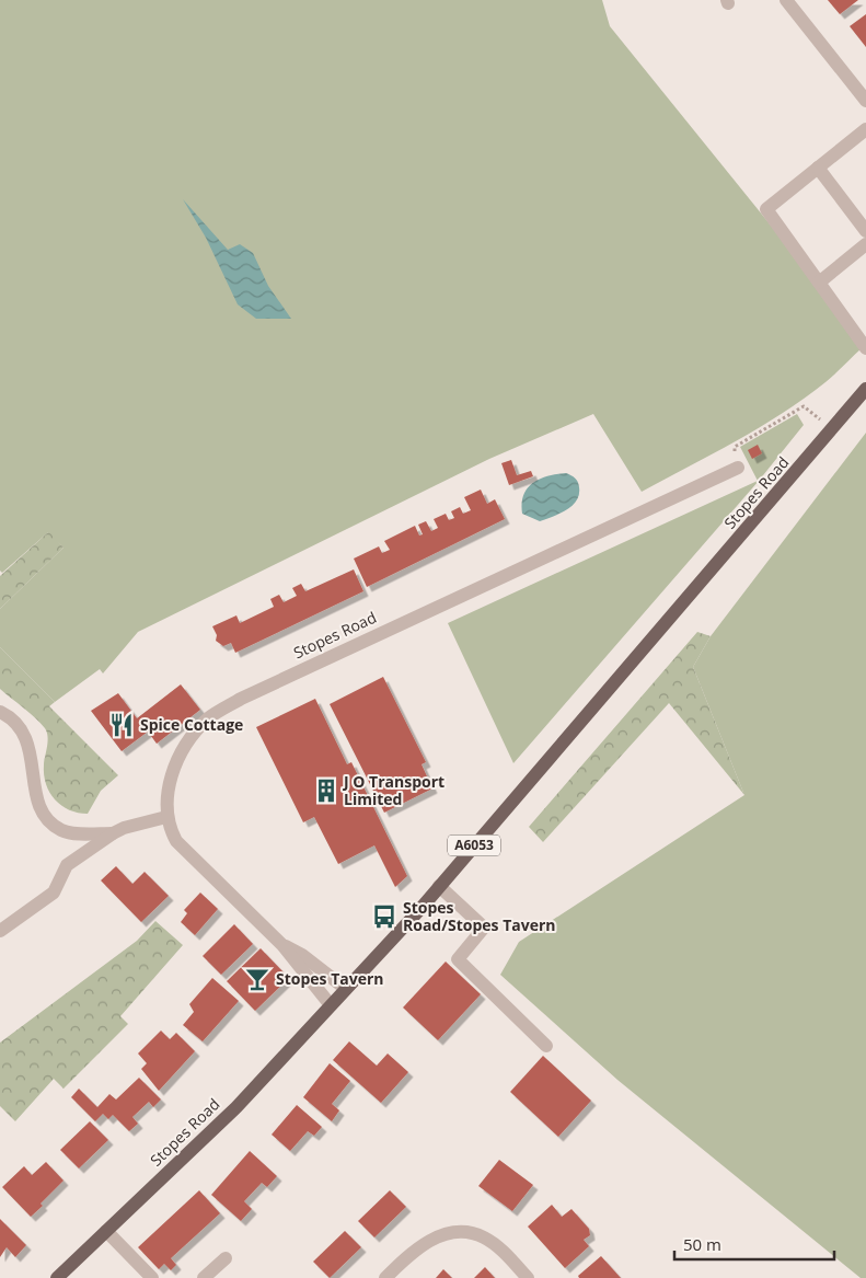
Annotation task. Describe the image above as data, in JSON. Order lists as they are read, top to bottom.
{
  "streets": {
    "main road": ["Stopes Road", "A6053"]
  },
  "places": {
    "restaurant": ["Spice Cottage"],
    "building": ["J O Transport Limited"],
    "bus stop": ["Stopes Road/Stopes Tavern"],
    "bar": ["Stopes Tavern"]
  },
  "scale_bar": "50 m"
}
